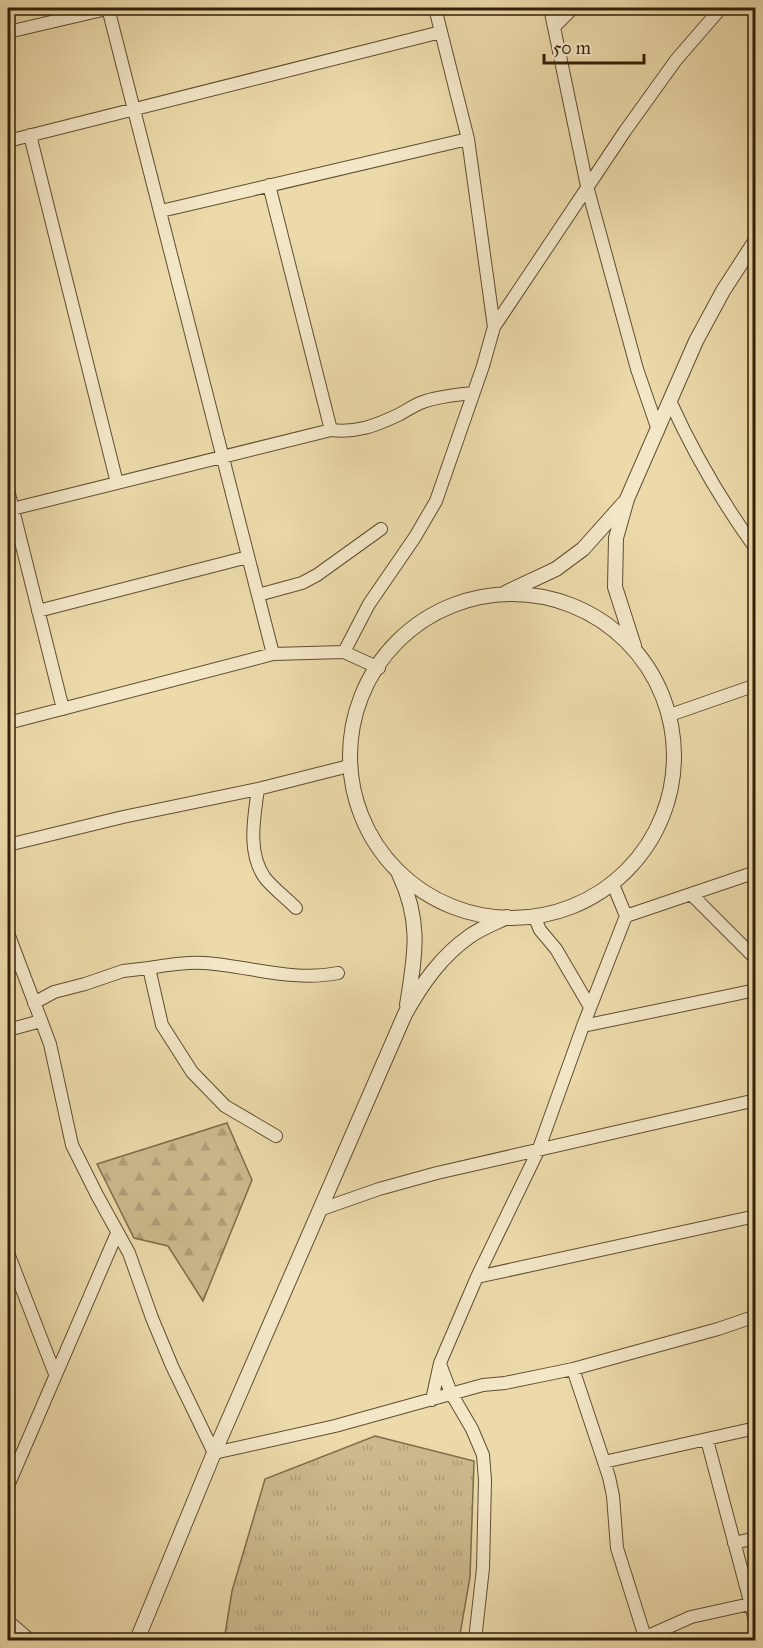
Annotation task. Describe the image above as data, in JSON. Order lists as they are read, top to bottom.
{
  "scale_bar": "50 m"
}
